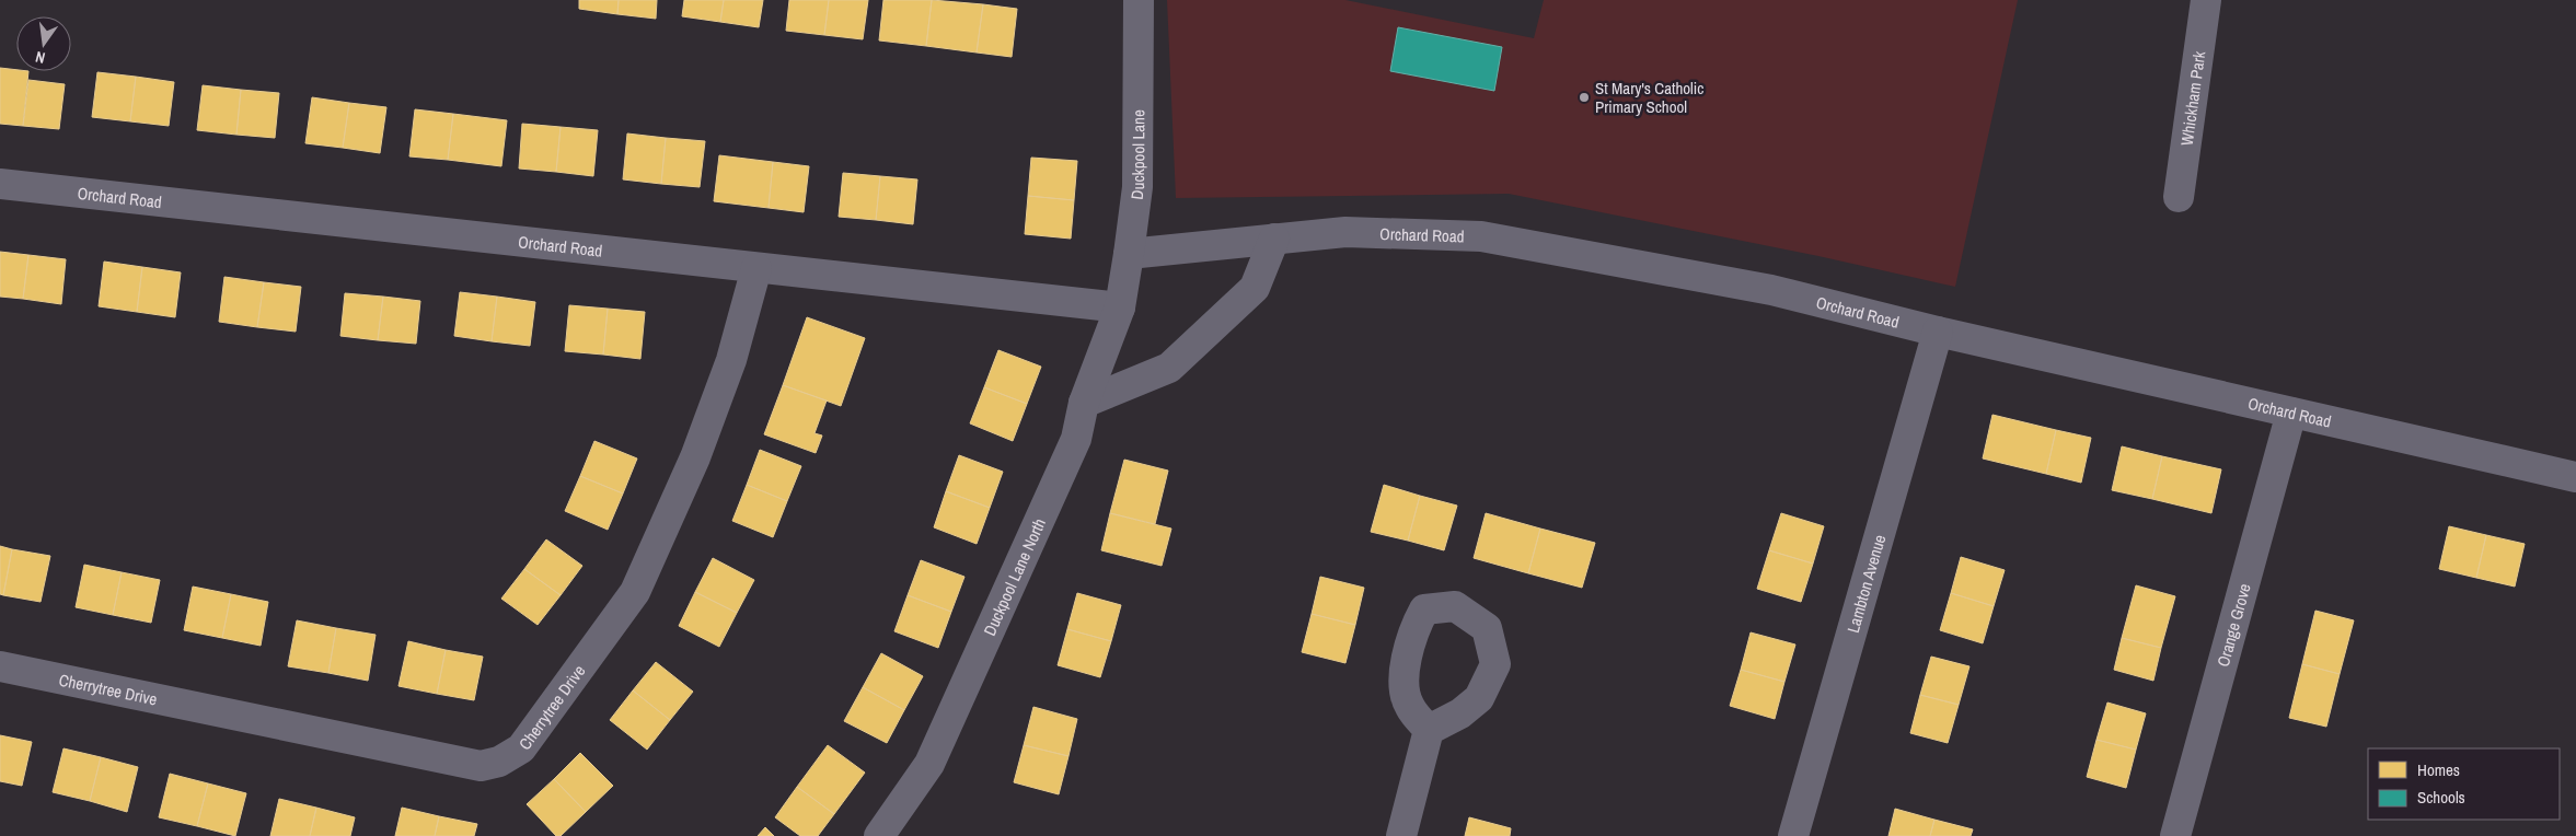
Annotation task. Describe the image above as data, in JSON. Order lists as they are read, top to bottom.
{
  "streets": {
    "street": [
      "Whickham Park",
      "Duckpool Lane",
      "Orchard Road",
      "Duckpool Lane North",
      "Lambton Avenue",
      "Orange Grove",
      "Cherrytree Drive"
    ]
  },
  "crossings": [
    ["Duckpool Lane", "Orchard Road"],
    ["Duckpool Lane", "Duckpool Lane North"],
    ["Orchard Road", "Duckpool Lane North"],
    ["Orchard Road", "Lambton Avenue"],
    ["Orchard Road", "Orange Grove"],
    ["Orchard Road", "Cherrytree Drive"]
  ],
  "places": ["St Mary's Catholic Primary School"],
  "legend": ["Homes", "Schools"],
  "north": "bottom"
}
